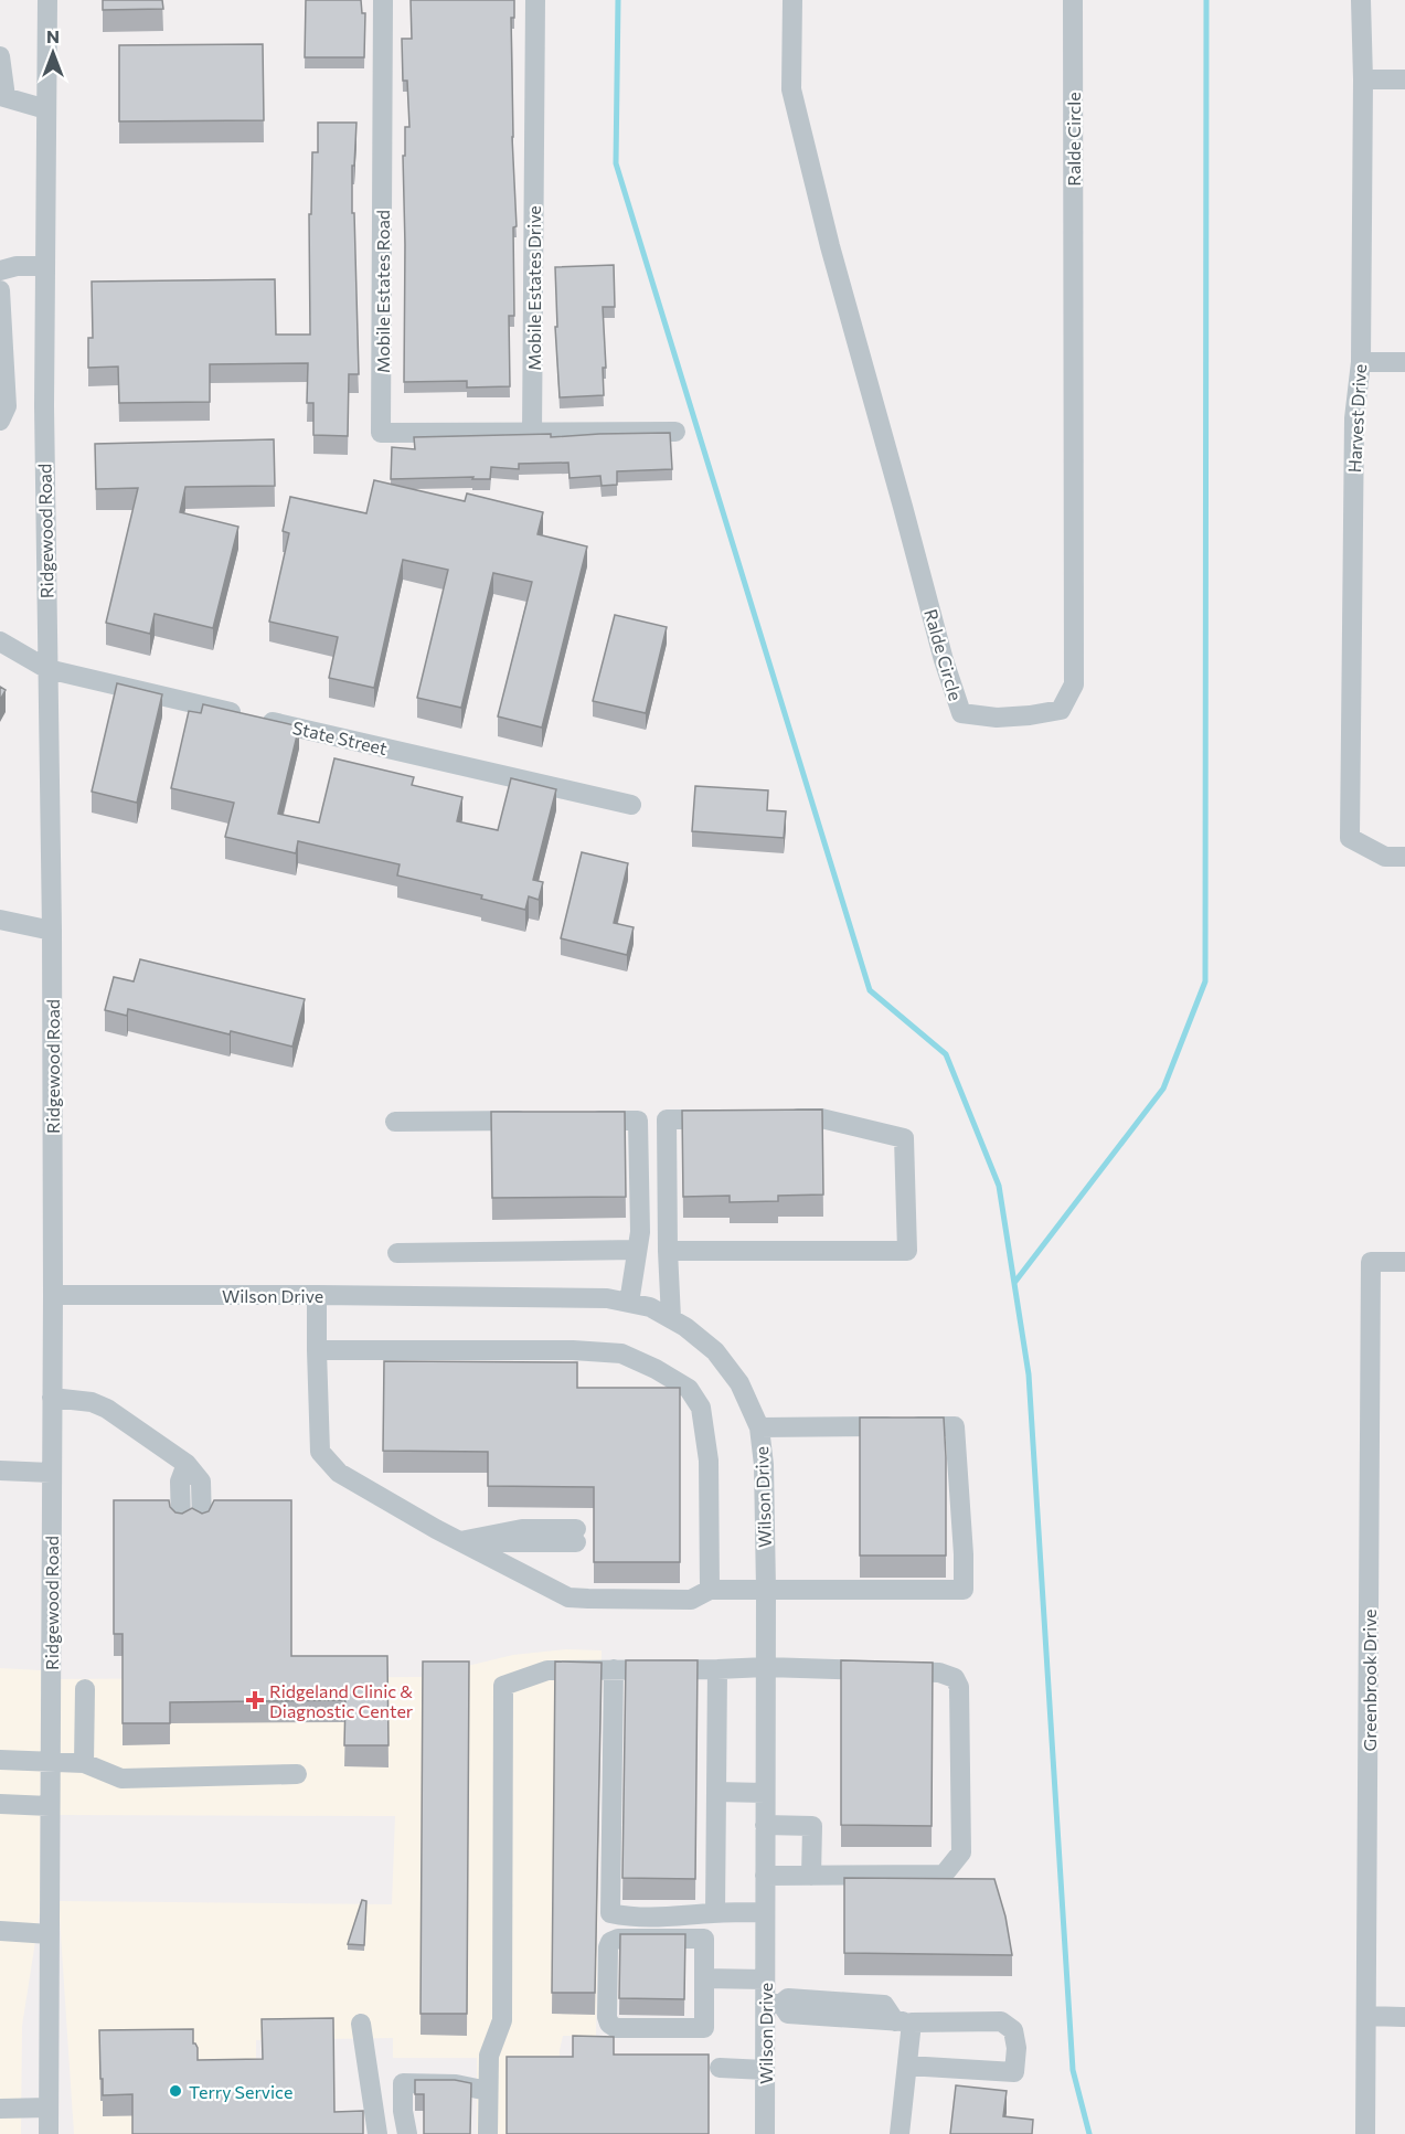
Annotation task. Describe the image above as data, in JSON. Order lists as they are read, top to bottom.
{
  "streets": {
    "street": [
      "Ralde Circle",
      "Mobile Estates Drive",
      "Mobile Estates Road",
      "Harvest Drive",
      "Ridgewood Road",
      "State Street",
      "Wilson Drive",
      "Greenbrook Drive"
    ]
  },
  "crossings": [
    ["Mobile Estates Drive", "Mobile Estates Road"],
    ["Ridgewood Road", "State Street"],
    ["Ridgewood Road", "Wilson Drive"]
  ],
  "places": {
    "health": ["Ridgeland Clinic & Diagnostic Center"],
    "other": ["Terry Service"]
  },
  "north": "top"
}
